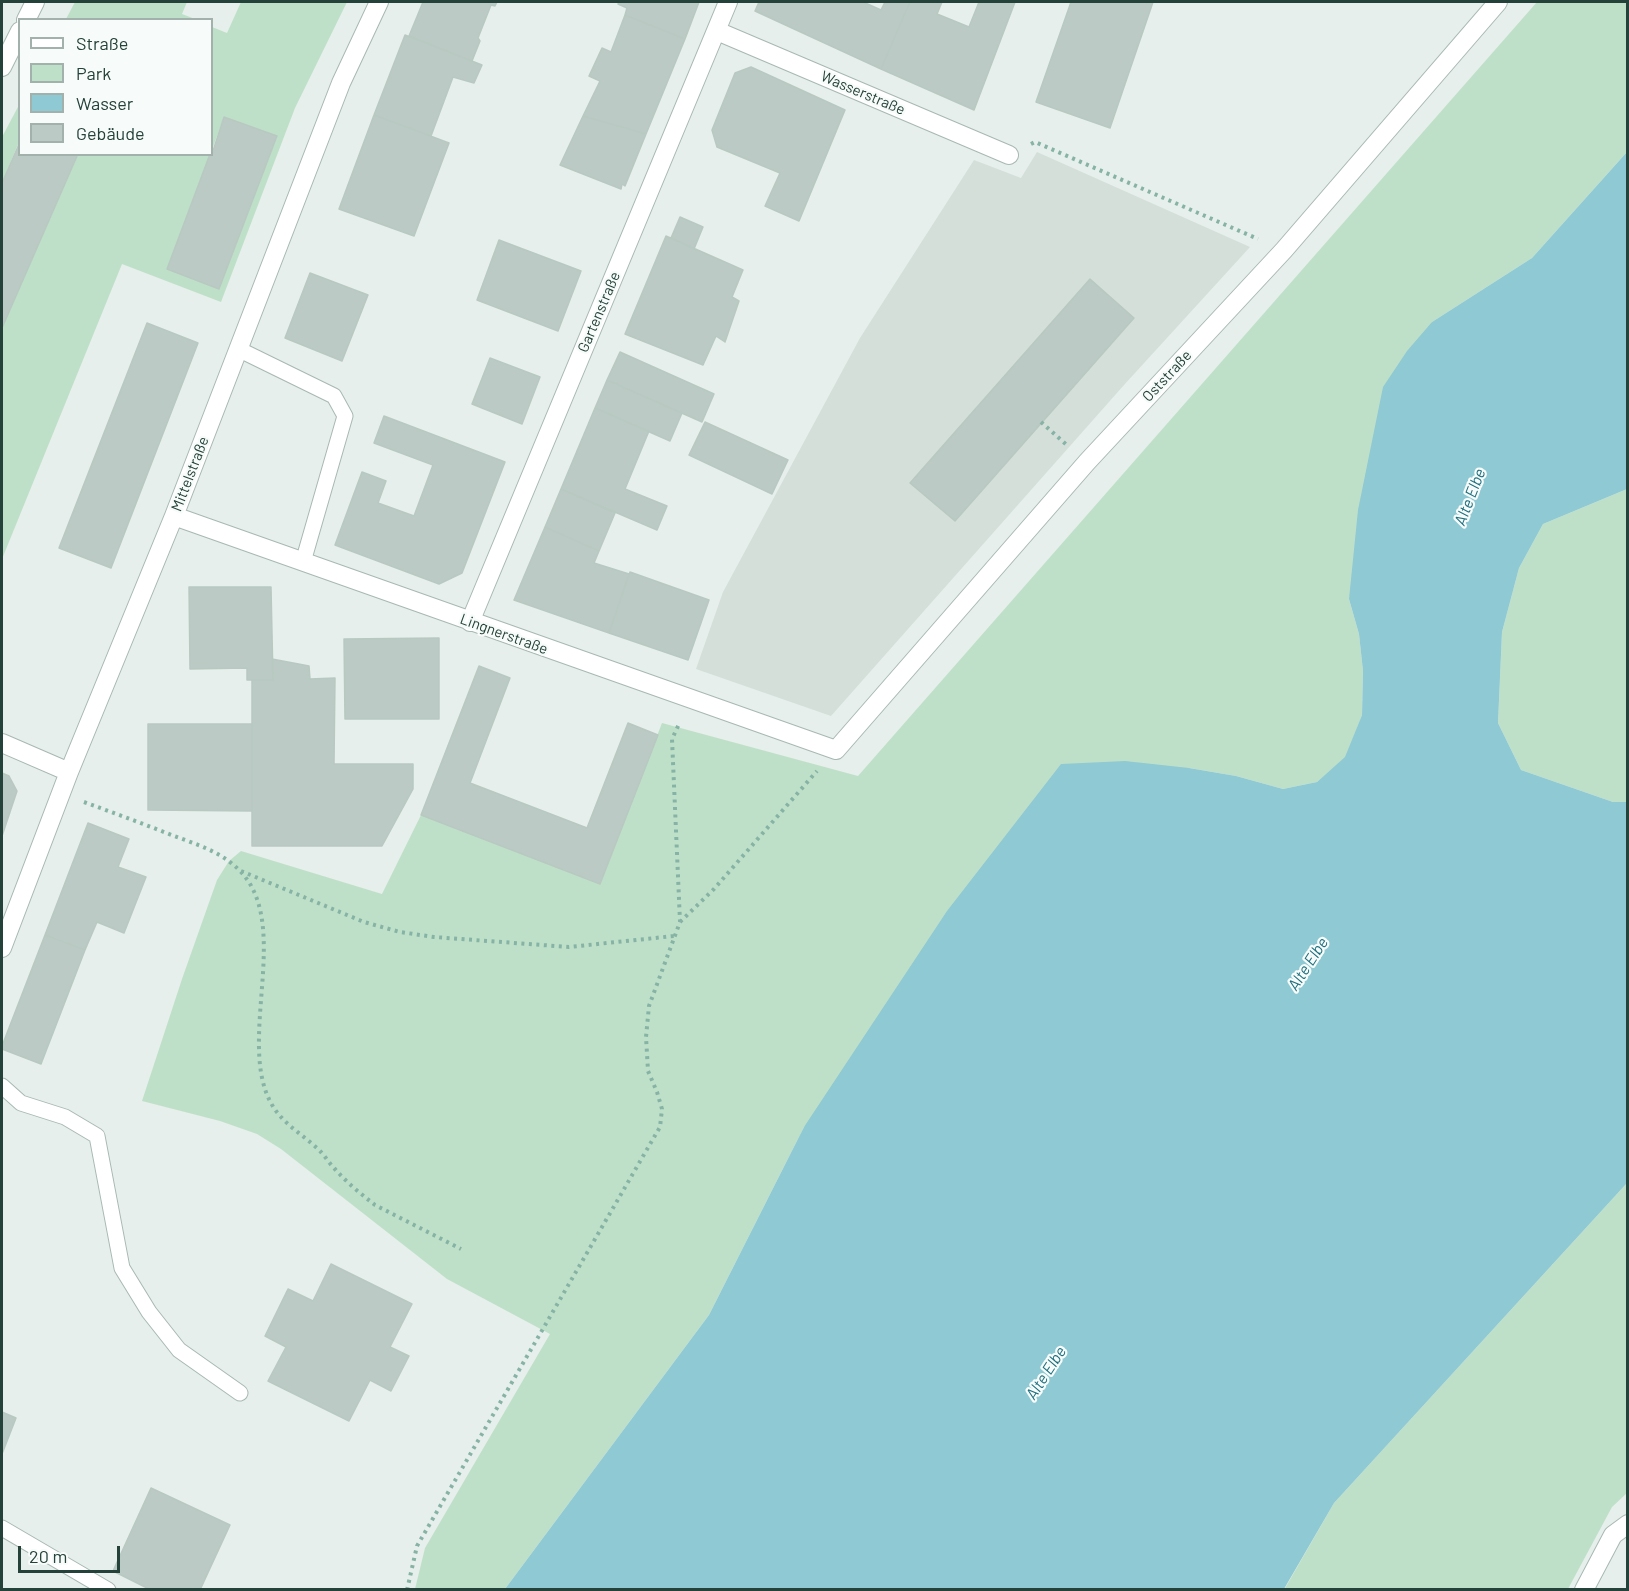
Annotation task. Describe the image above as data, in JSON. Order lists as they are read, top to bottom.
{
  "streets": {
    "street": [
      "Wasserstraße",
      "Gartenstraße",
      "Oststraße",
      "Mittelstraße",
      "Lingnerstraße"
    ]
  },
  "crossings": [
    ["Wasserstraße", "Gartenstraße"],
    ["Gartenstraße", "Lingnerstraße"],
    ["Oststraße", "Lingnerstraße"],
    ["Mittelstraße", "Lingnerstraße"]
  ],
  "water": ["Alte Elbe"],
  "legend": [
    "Straße",
    "Park",
    "Wasser",
    "Gebäude"
  ],
  "scale_bar": "20 m"
}
